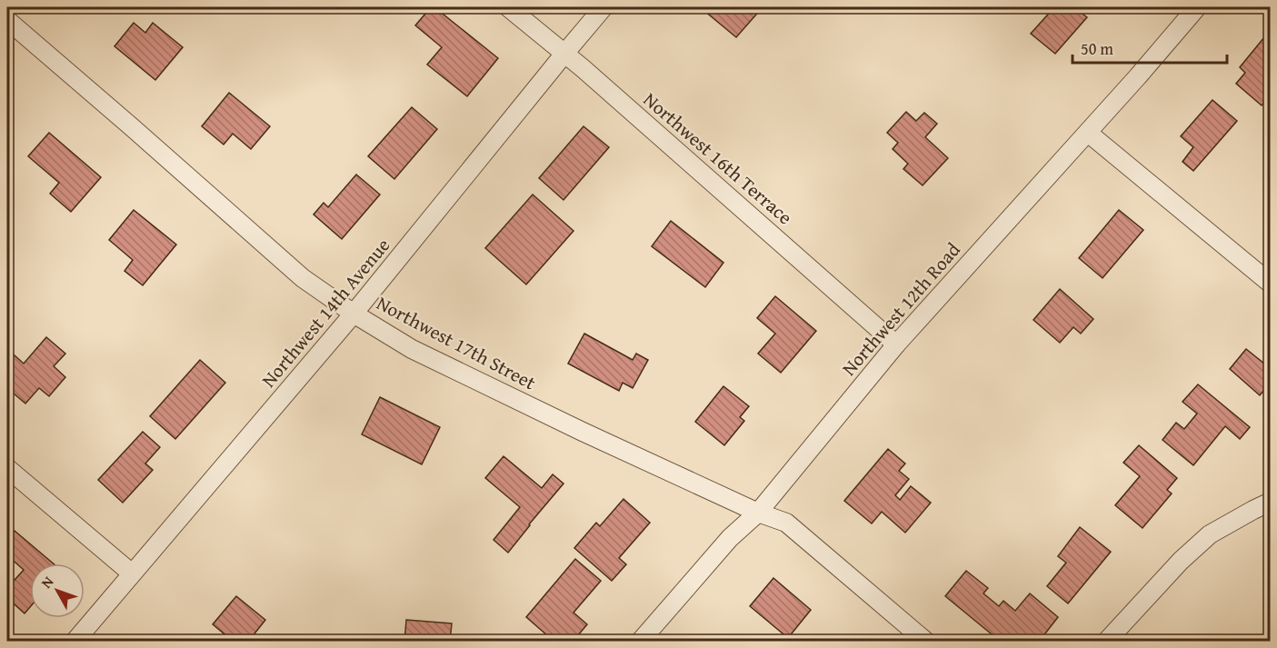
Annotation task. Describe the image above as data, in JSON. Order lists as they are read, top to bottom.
{
  "streets": {
    "street": [
      "Northwest 16th Terrace",
      "Northwest 12th Road",
      "Northwest 14th Avenue",
      "Northwest 17th Street"
    ]
  },
  "crossings": [
    ["Northwest 16th Terrace", "Northwest 12th Road"],
    ["Northwest 16th Terrace", "Northwest 14th Avenue"],
    ["Northwest 12th Road", "Northwest 17th Street"],
    ["Northwest 14th Avenue", "Northwest 17th Street"]
  ],
  "scale_bar": "50 m",
  "north": "top left"
}
